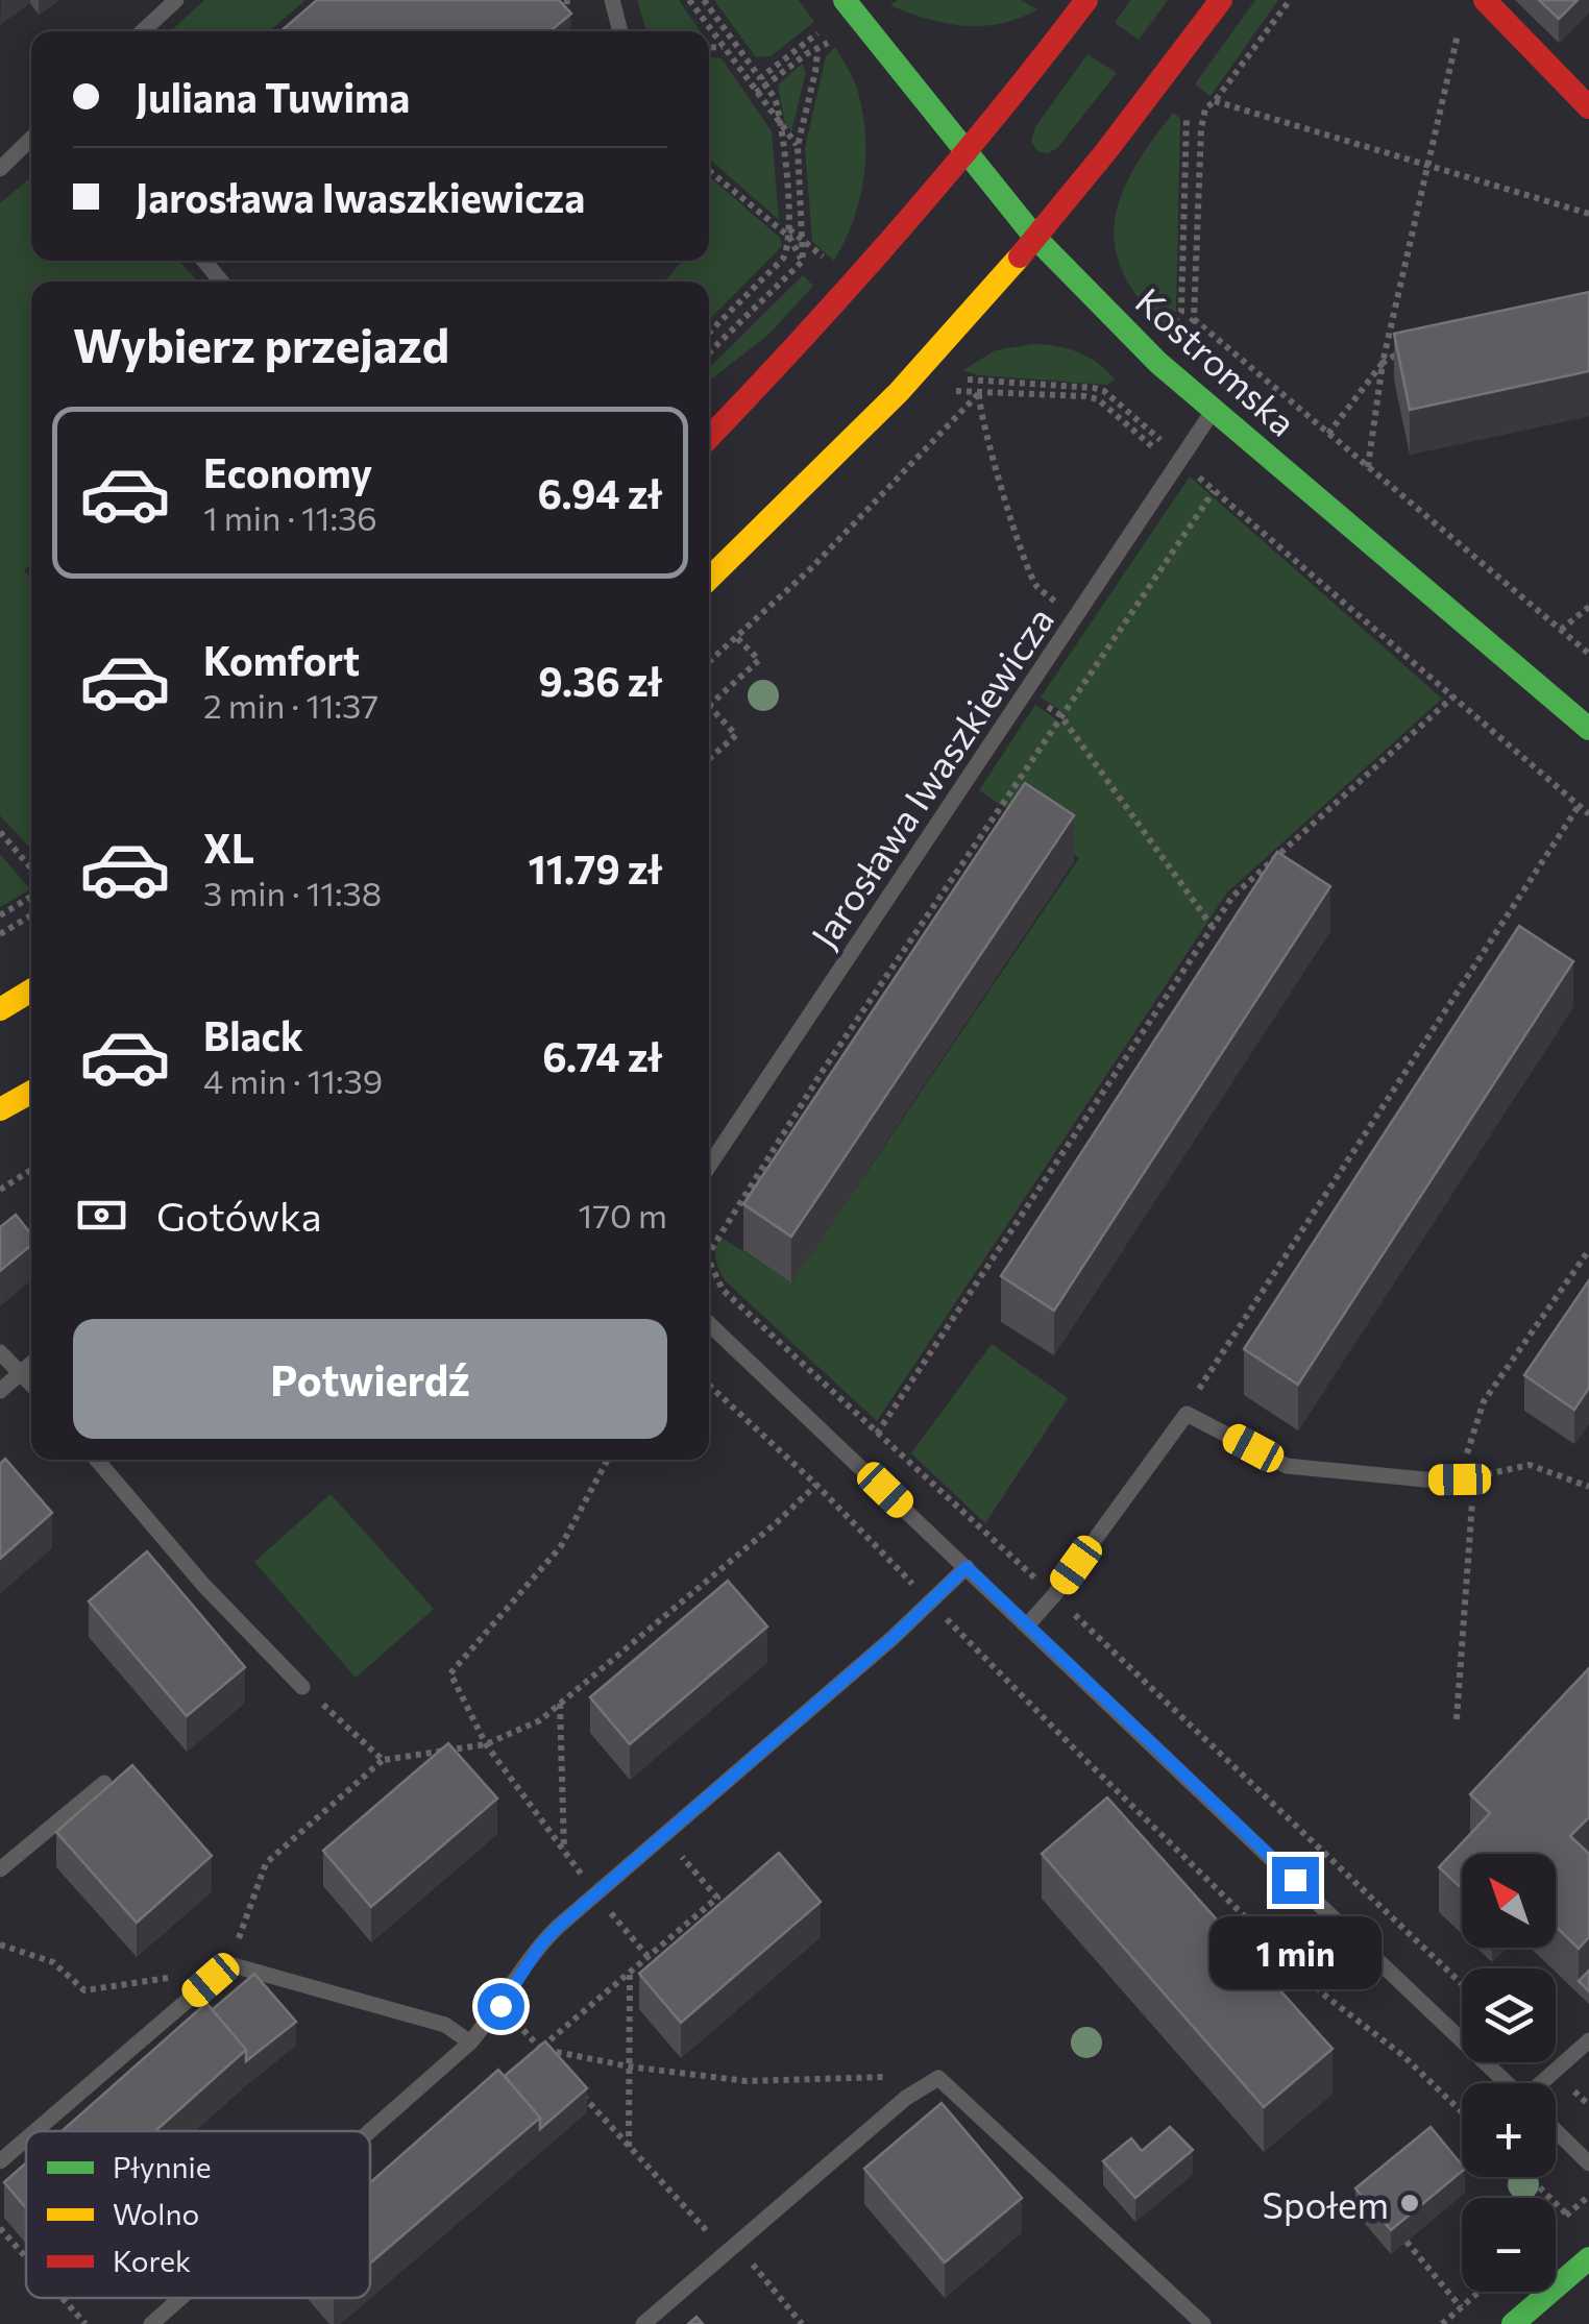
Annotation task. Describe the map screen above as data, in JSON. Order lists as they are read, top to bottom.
{
  "streets": {
    "main road": ["Kostromska"],
    "lane": ["Jarosława Iwaszkiewicza"]
  },
  "crossings": [
    ["Kostromska", "Jarosława Iwaszkiewicza"]
  ],
  "places": ["Społem"],
  "legend": ["Płynnie", "Wolno", "Korek"],
  "north": "top left",
  "page": {
    "banner": ["Juliana Tuwima", "Jarosława Iwaszkiewicza"],
    "heading": "Wybierz przejazd",
    "list": [
      {
        "name": "Economy",
        "note": "1 min · 11:36",
        "value": "6.94 zł"
      },
      {
        "name": "Komfort",
        "note": "2 min · 11:37",
        "value": "9.36 zł"
      },
      {
        "name": "XL",
        "note": "3 min · 11:38",
        "value": "11.79 zł"
      },
      {
        "name": "Black",
        "note": "4 min · 11:39",
        "value": "6.74 zł"
      }
    ],
    "pay": ["Gotówka", "170 m"],
    "buttons": "Potwierdź",
    "map_buttons": ["+", "−"],
    "bubble": "1 min"
  }
}
